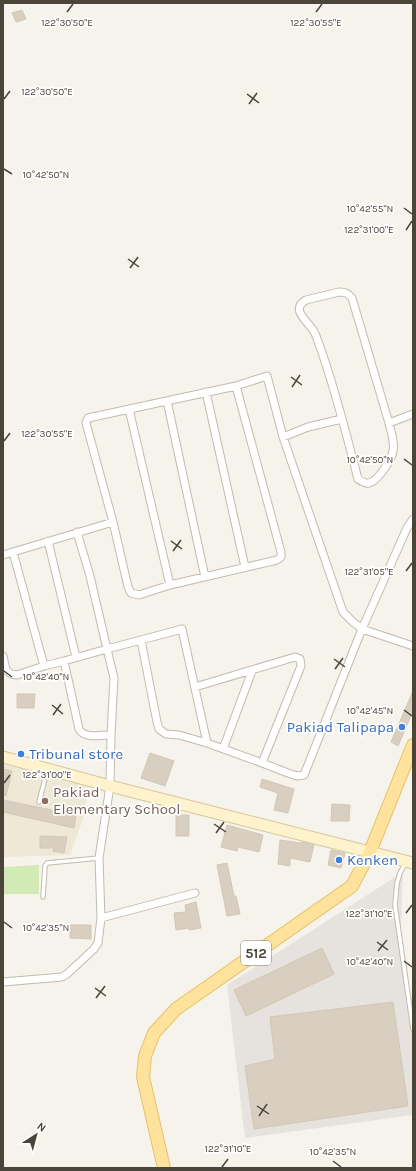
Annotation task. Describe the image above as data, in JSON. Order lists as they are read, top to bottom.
{
  "streets": {
    "main road": ["512"]
  },
  "places": [
    "Pakiad Talipapa",
    "Tribunal store",
    "Pakiad Elementary School",
    "Kenken"
  ],
  "north": "top right",
  "coordinates": [
    "122°30'50\"E",
    "122°30'55\"E",
    "10°42'50\"N",
    "10°42'55\"N",
    "122°31'00\"E",
    "122°31'05\"E",
    "10°42'40\"N",
    "10°42'45\"N",
    "122°31'10\"E",
    "10°42'35\"N"
  ]
}
